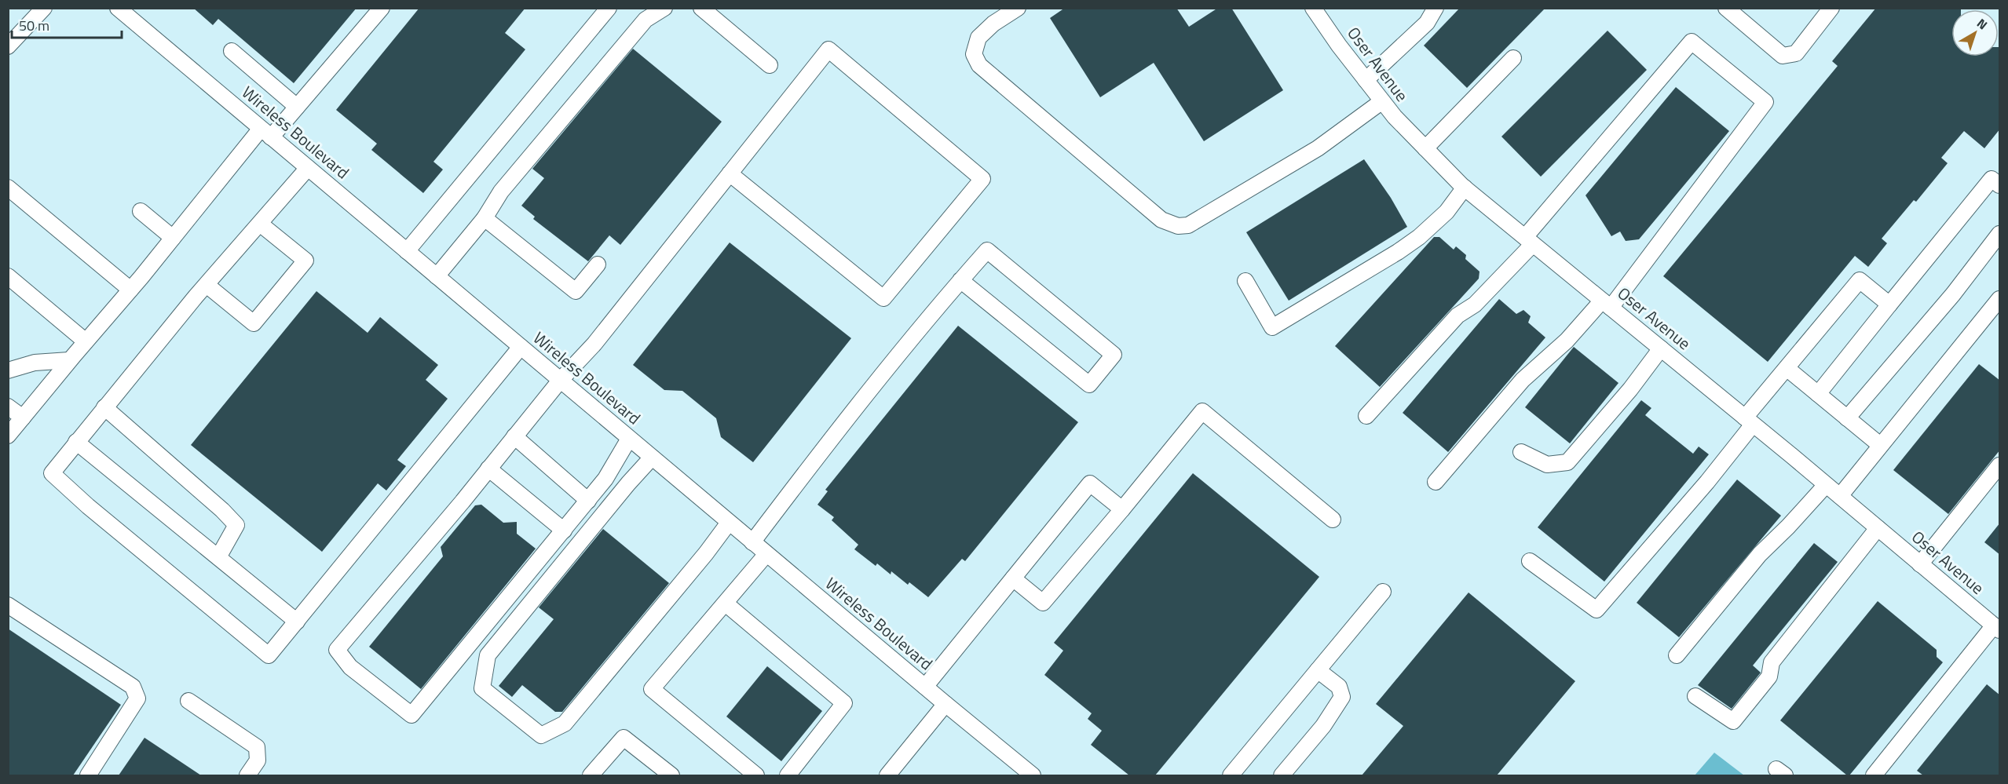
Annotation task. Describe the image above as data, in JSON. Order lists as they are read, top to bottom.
{
  "streets": {
    "street": ["Oser Avenue", "Wireless Boulevard"]
  },
  "scale_bar": "50 m",
  "north": "top right"
}
